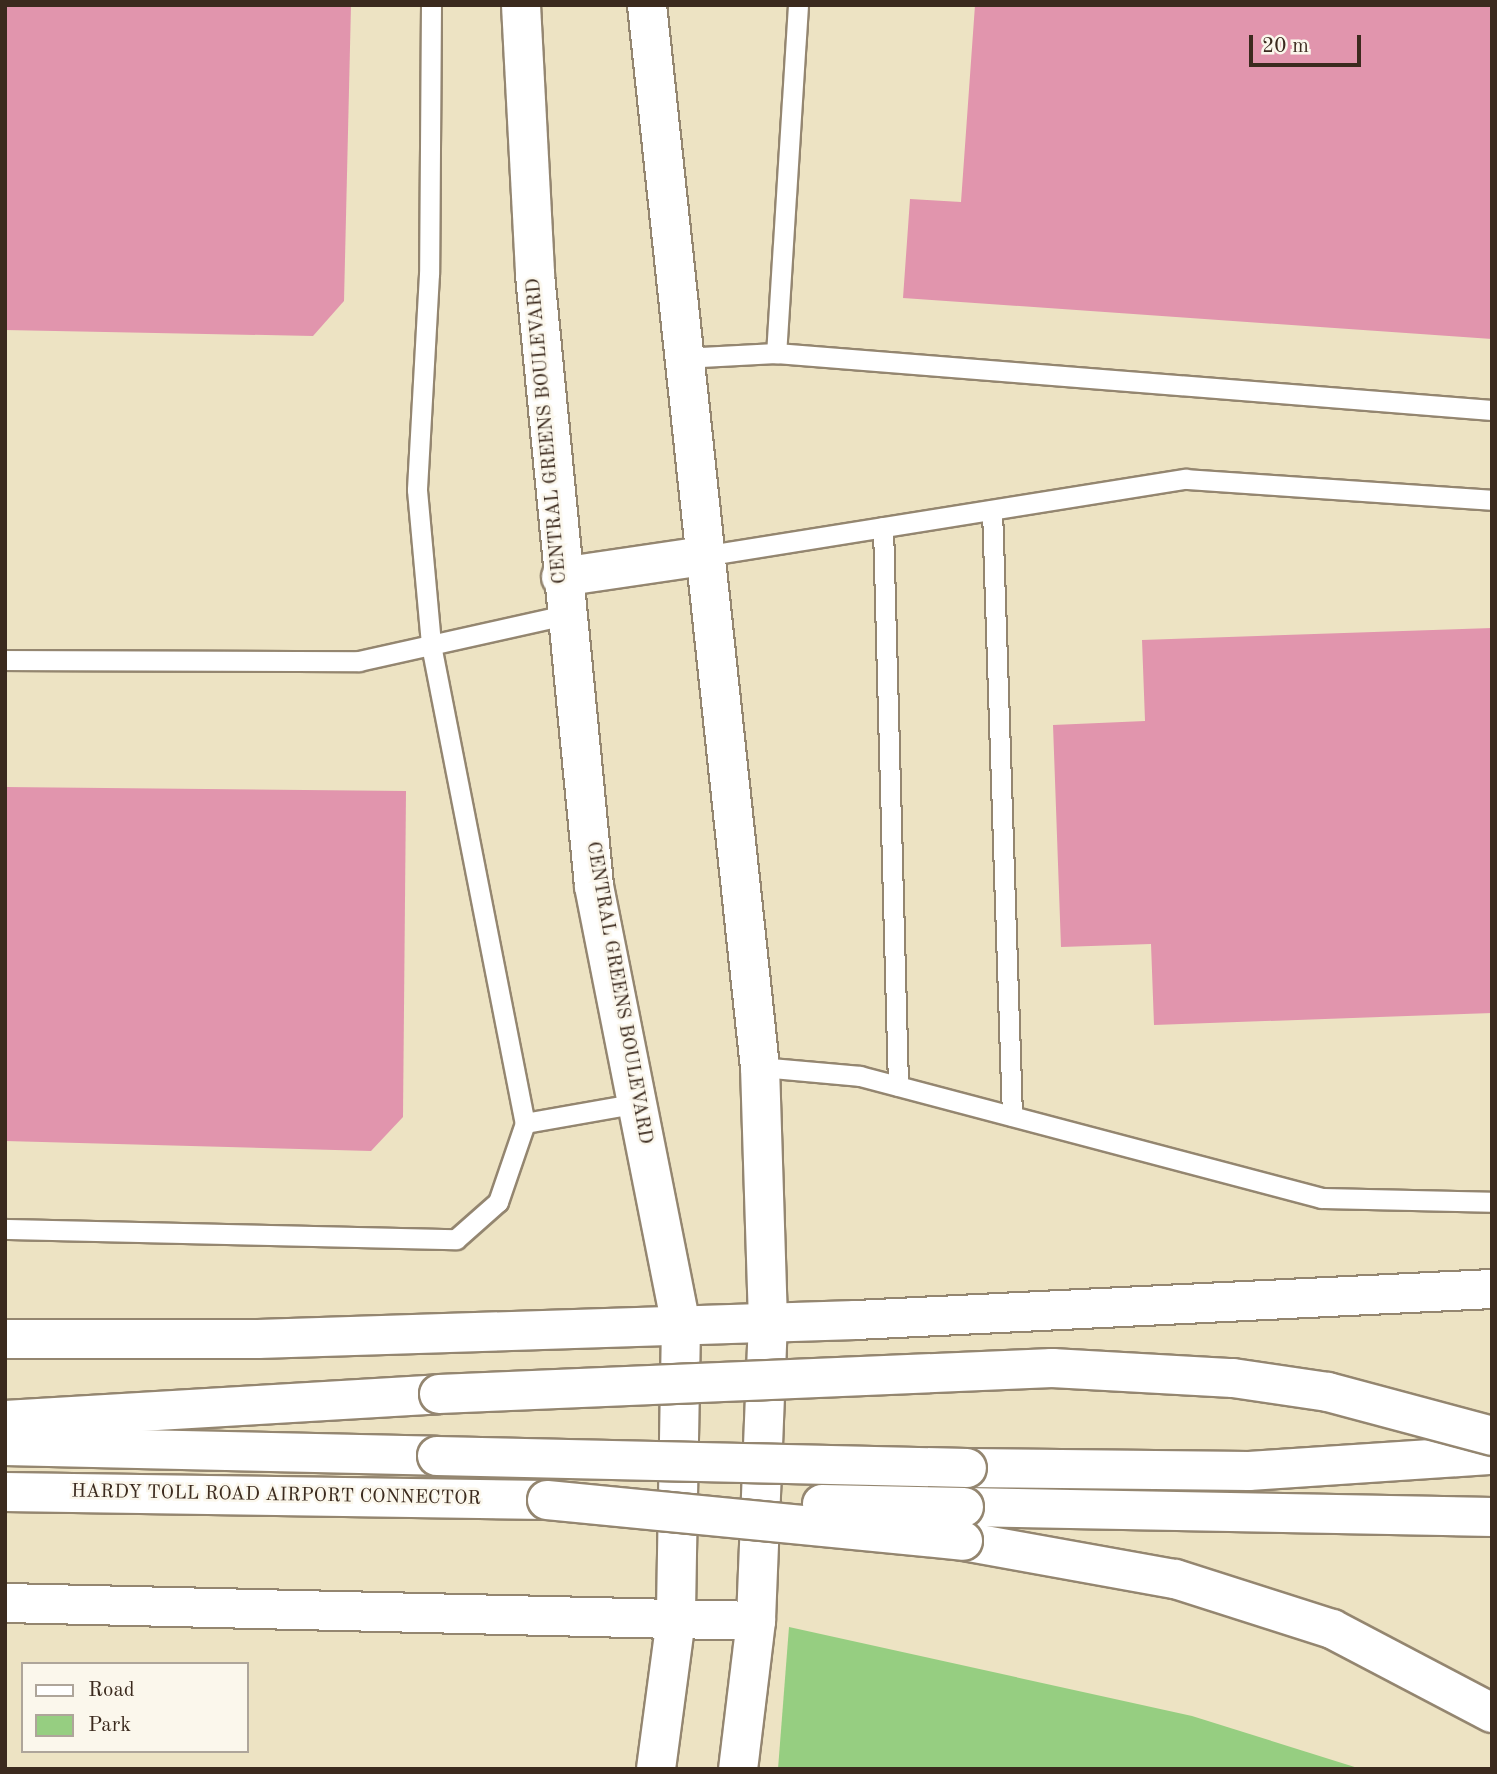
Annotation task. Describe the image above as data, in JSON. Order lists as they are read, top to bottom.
{
  "streets": {
    "main road": ["CENTRAL GREENS BOULEVARD", "HARDY TOLL ROAD AIRPORT CONNECTOR"]
  },
  "legend": ["Road", "Park"],
  "scale_bar": "20 m"
}
